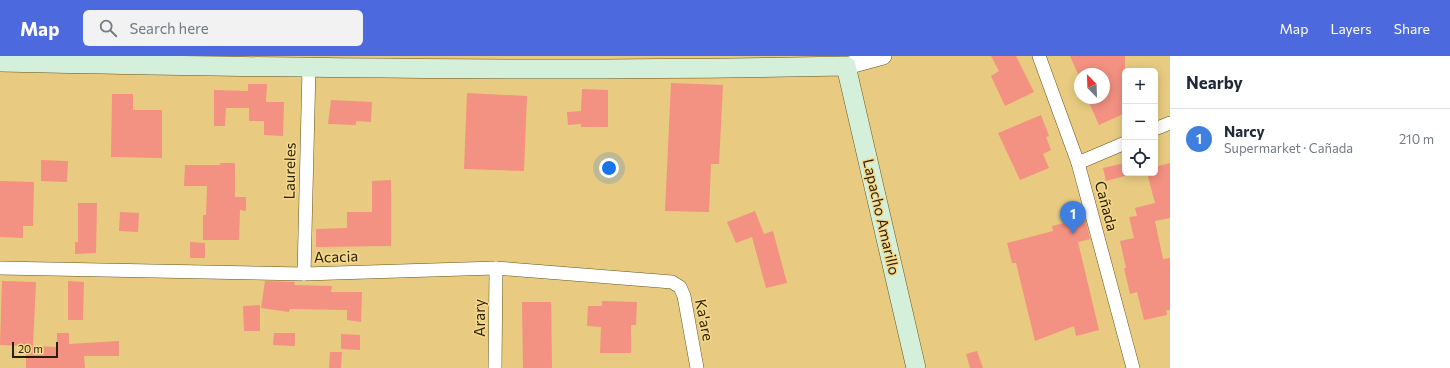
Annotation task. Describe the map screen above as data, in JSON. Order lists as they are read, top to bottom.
{
  "streets": {
    "main road": ["Lapacho Amarillo"],
    "street": [
      "Laureles",
      "Cañada",
      "Acacia",
      "Arary",
      "Ka'are"
    ]
  },
  "crossings": [
    ["Laureles", "Acacia"],
    ["Acacia", "Arary"],
    ["Acacia", "Ka'are"]
  ],
  "scale_bar": "20 m",
  "north": "top left",
  "page": {
    "header": "Map",
    "search": "Search here",
    "nav": ["Map", "Layers", "Share"],
    "heading": "Nearby",
    "map_buttons": ["+", "−"],
    "list": [
      {
        "mark": "1",
        "name": "Narcy",
        "note": "Supermarket · Cañada",
        "value": "210 m"
      }
    ],
    "pins": "1",
    "scale": "20 m"
  }
}
